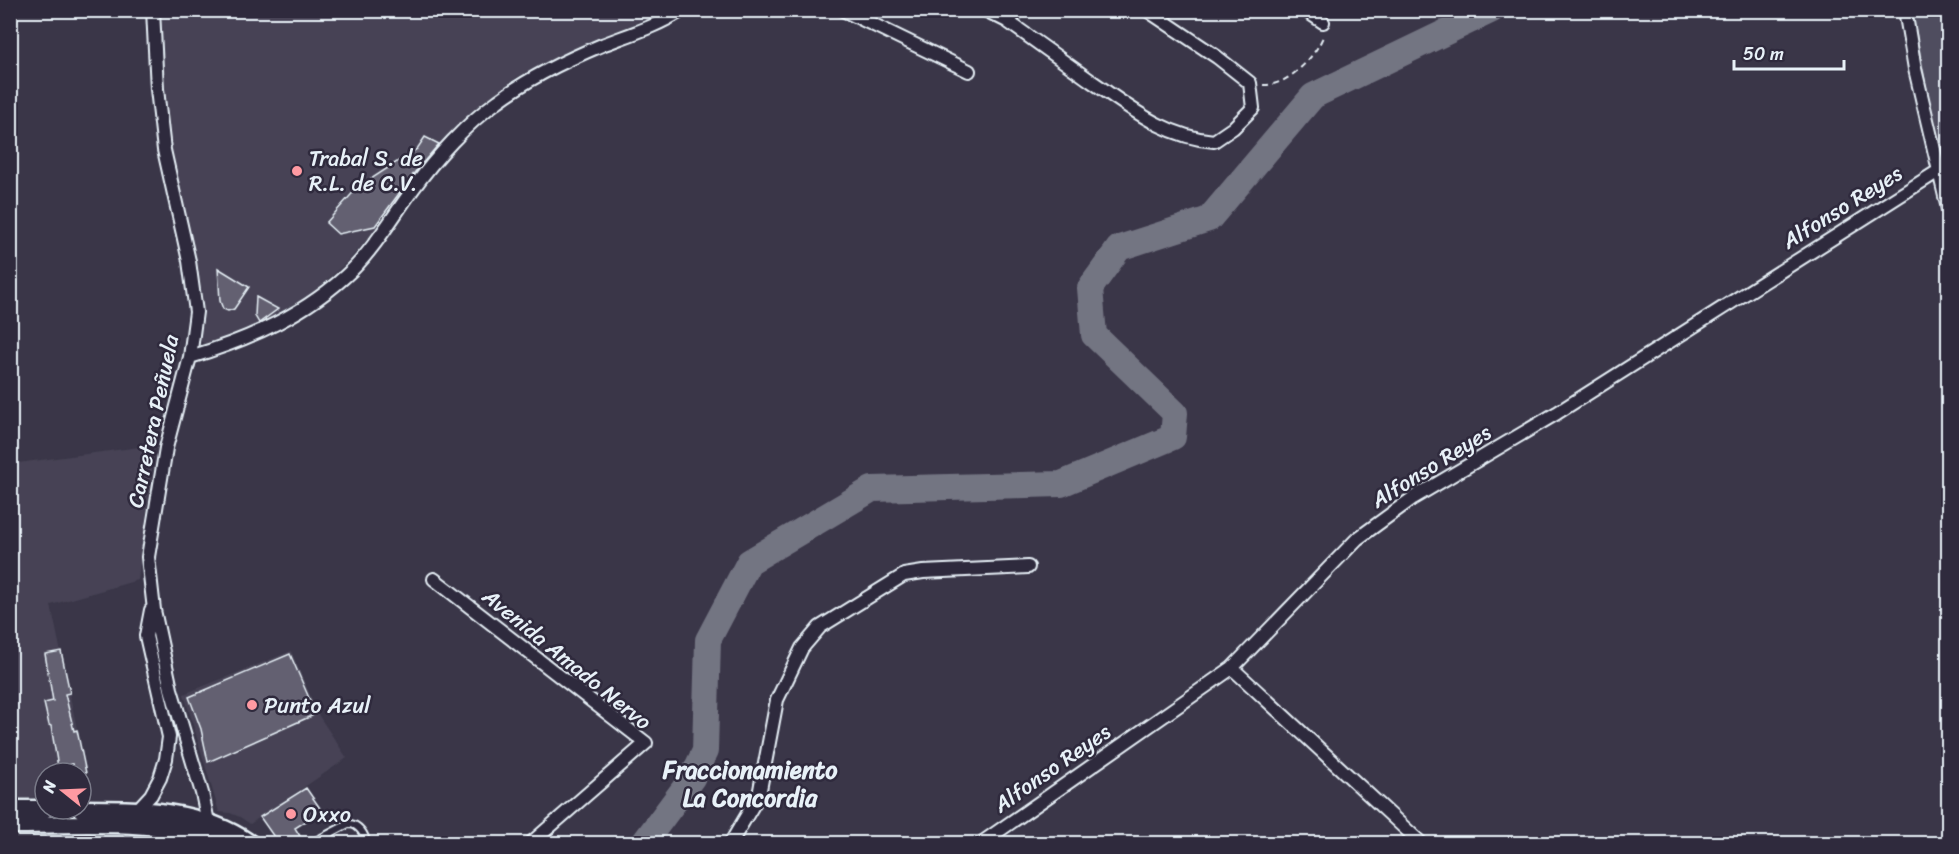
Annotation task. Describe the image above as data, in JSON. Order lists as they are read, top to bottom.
{
  "streets": {
    "street": ["Alfonso Reyes", "Carretera Peñuela", "Avenida Amado Nervo"]
  },
  "districts": ["Fraccionamiento La Concordia"],
  "places": ["Trabal S. de R.L. de C.V.", "Punto Azul", "Oxxo"],
  "scale_bar": "50 m",
  "north": "left"
}
